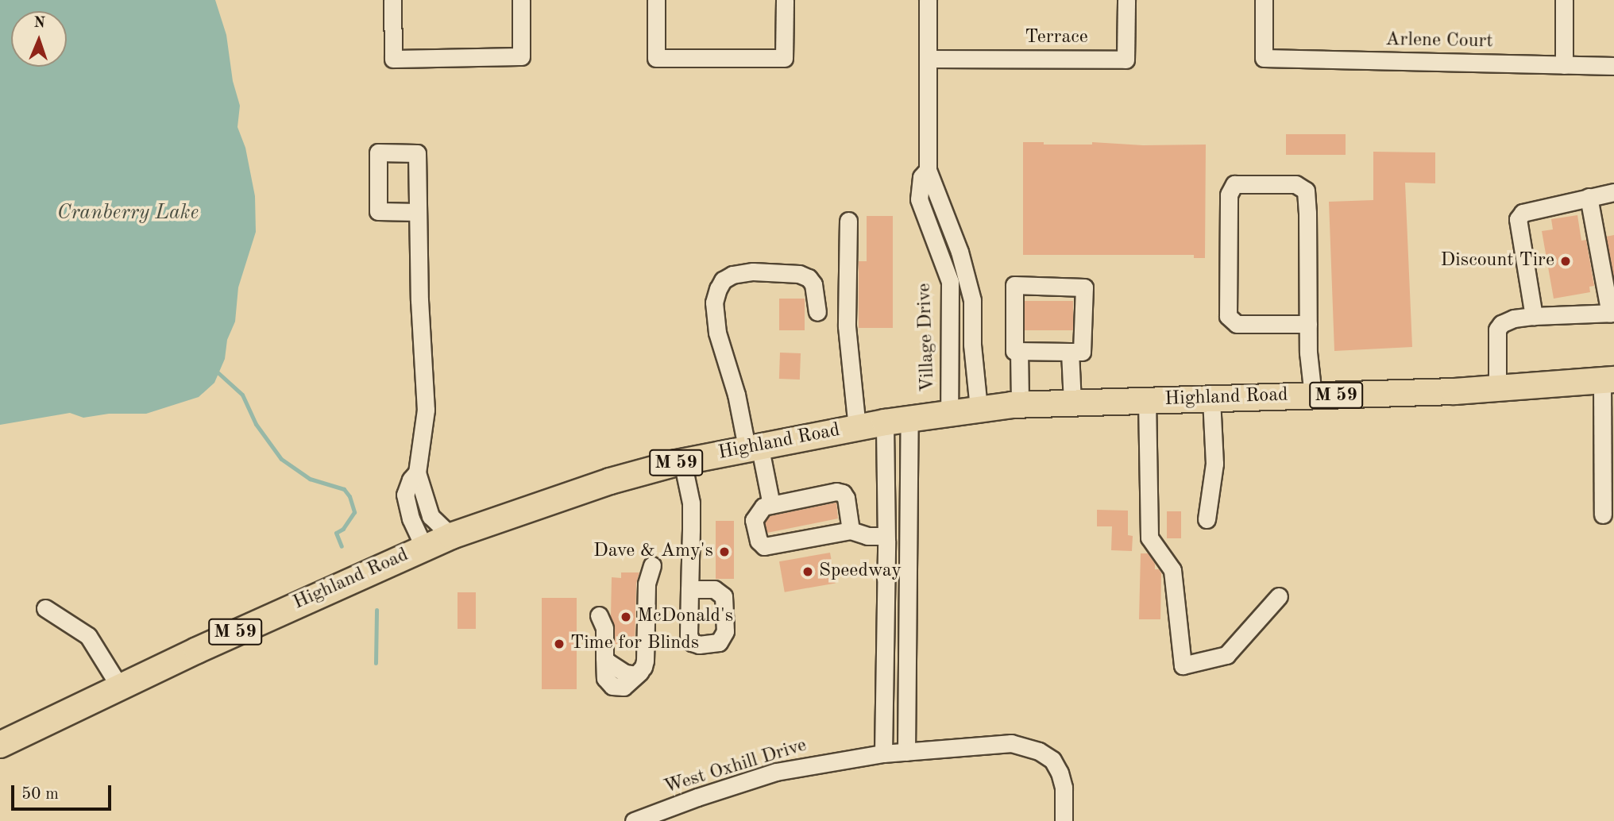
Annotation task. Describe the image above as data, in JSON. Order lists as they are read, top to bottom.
{
  "streets": {
    "highway": ["M 59", "Highland Road"],
    "street": [
      "Terrace",
      "Arlene Court",
      "Village Drive",
      "West Oxhill Drive"
    ]
  },
  "crossings": [
    ["Terrace", "Village Drive"],
    ["Village Drive", "Highland Road"]
  ],
  "water": ["Cranberry Lake"],
  "places": [
    "Discount Tire",
    "Dave & Amy's",
    "Speedway",
    "McDonald's",
    "Time for Blinds"
  ],
  "scale_bar": "50 m",
  "north": "top"
}
